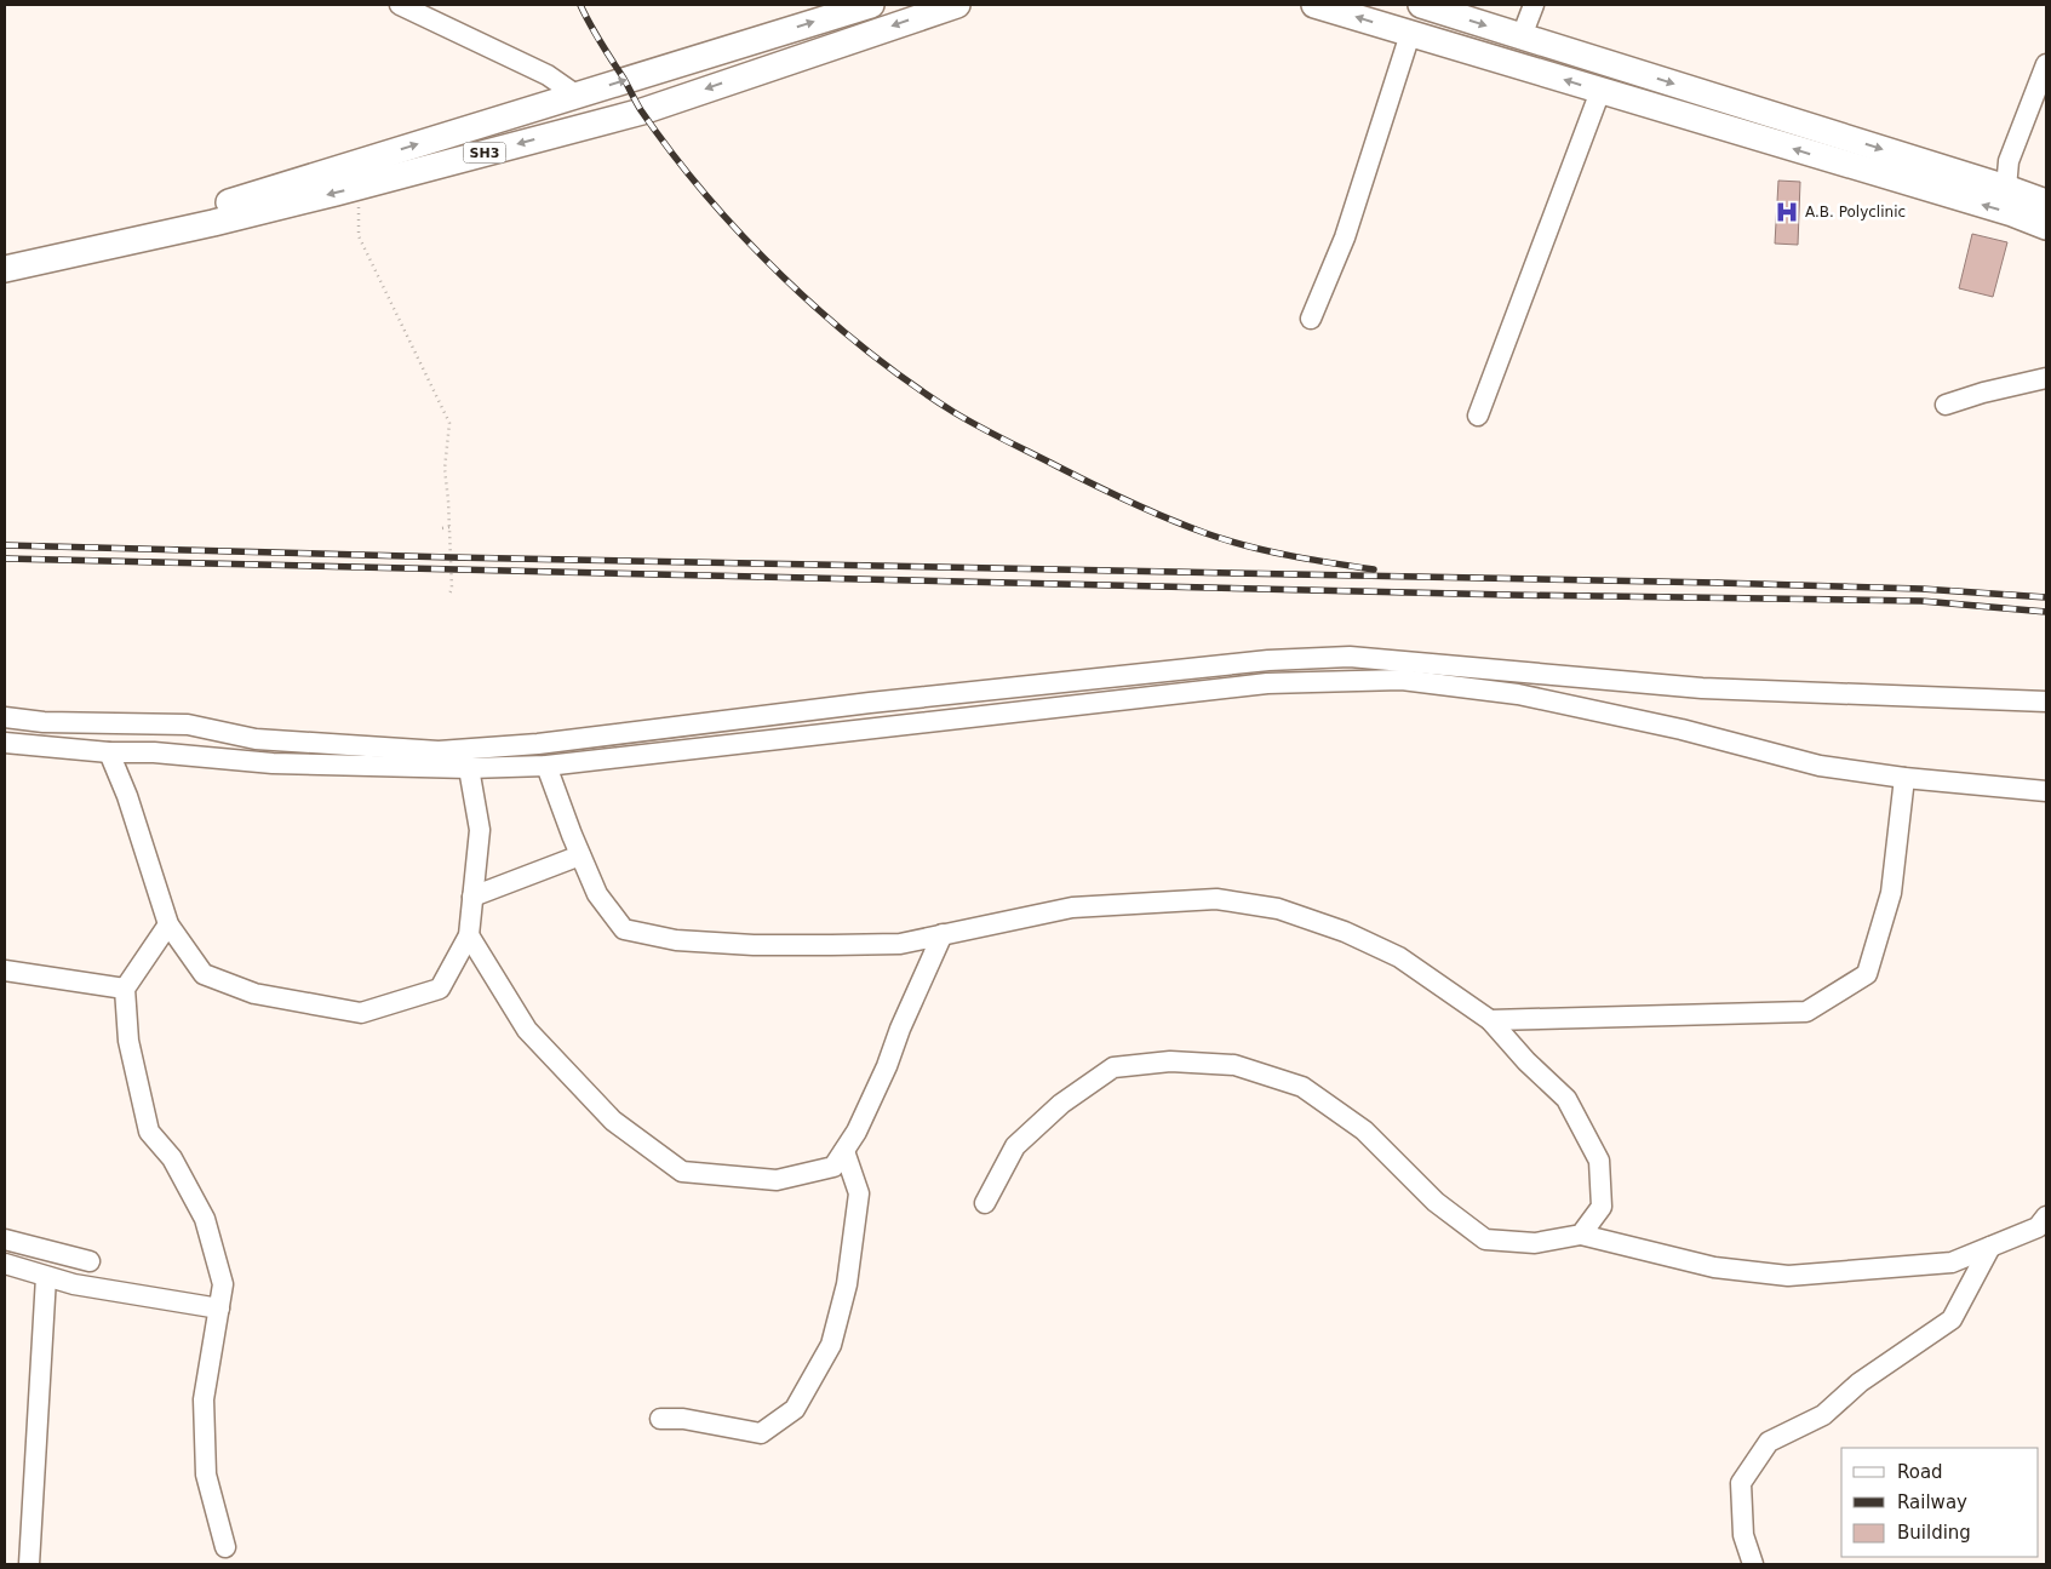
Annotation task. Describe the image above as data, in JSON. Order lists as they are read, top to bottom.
{
  "streets": {
    "main road": ["SH3"]
  },
  "places": {
    "hospital": ["A.B. Polyclinic"]
  },
  "legend": ["Road", "Railway", "Building"]
}
